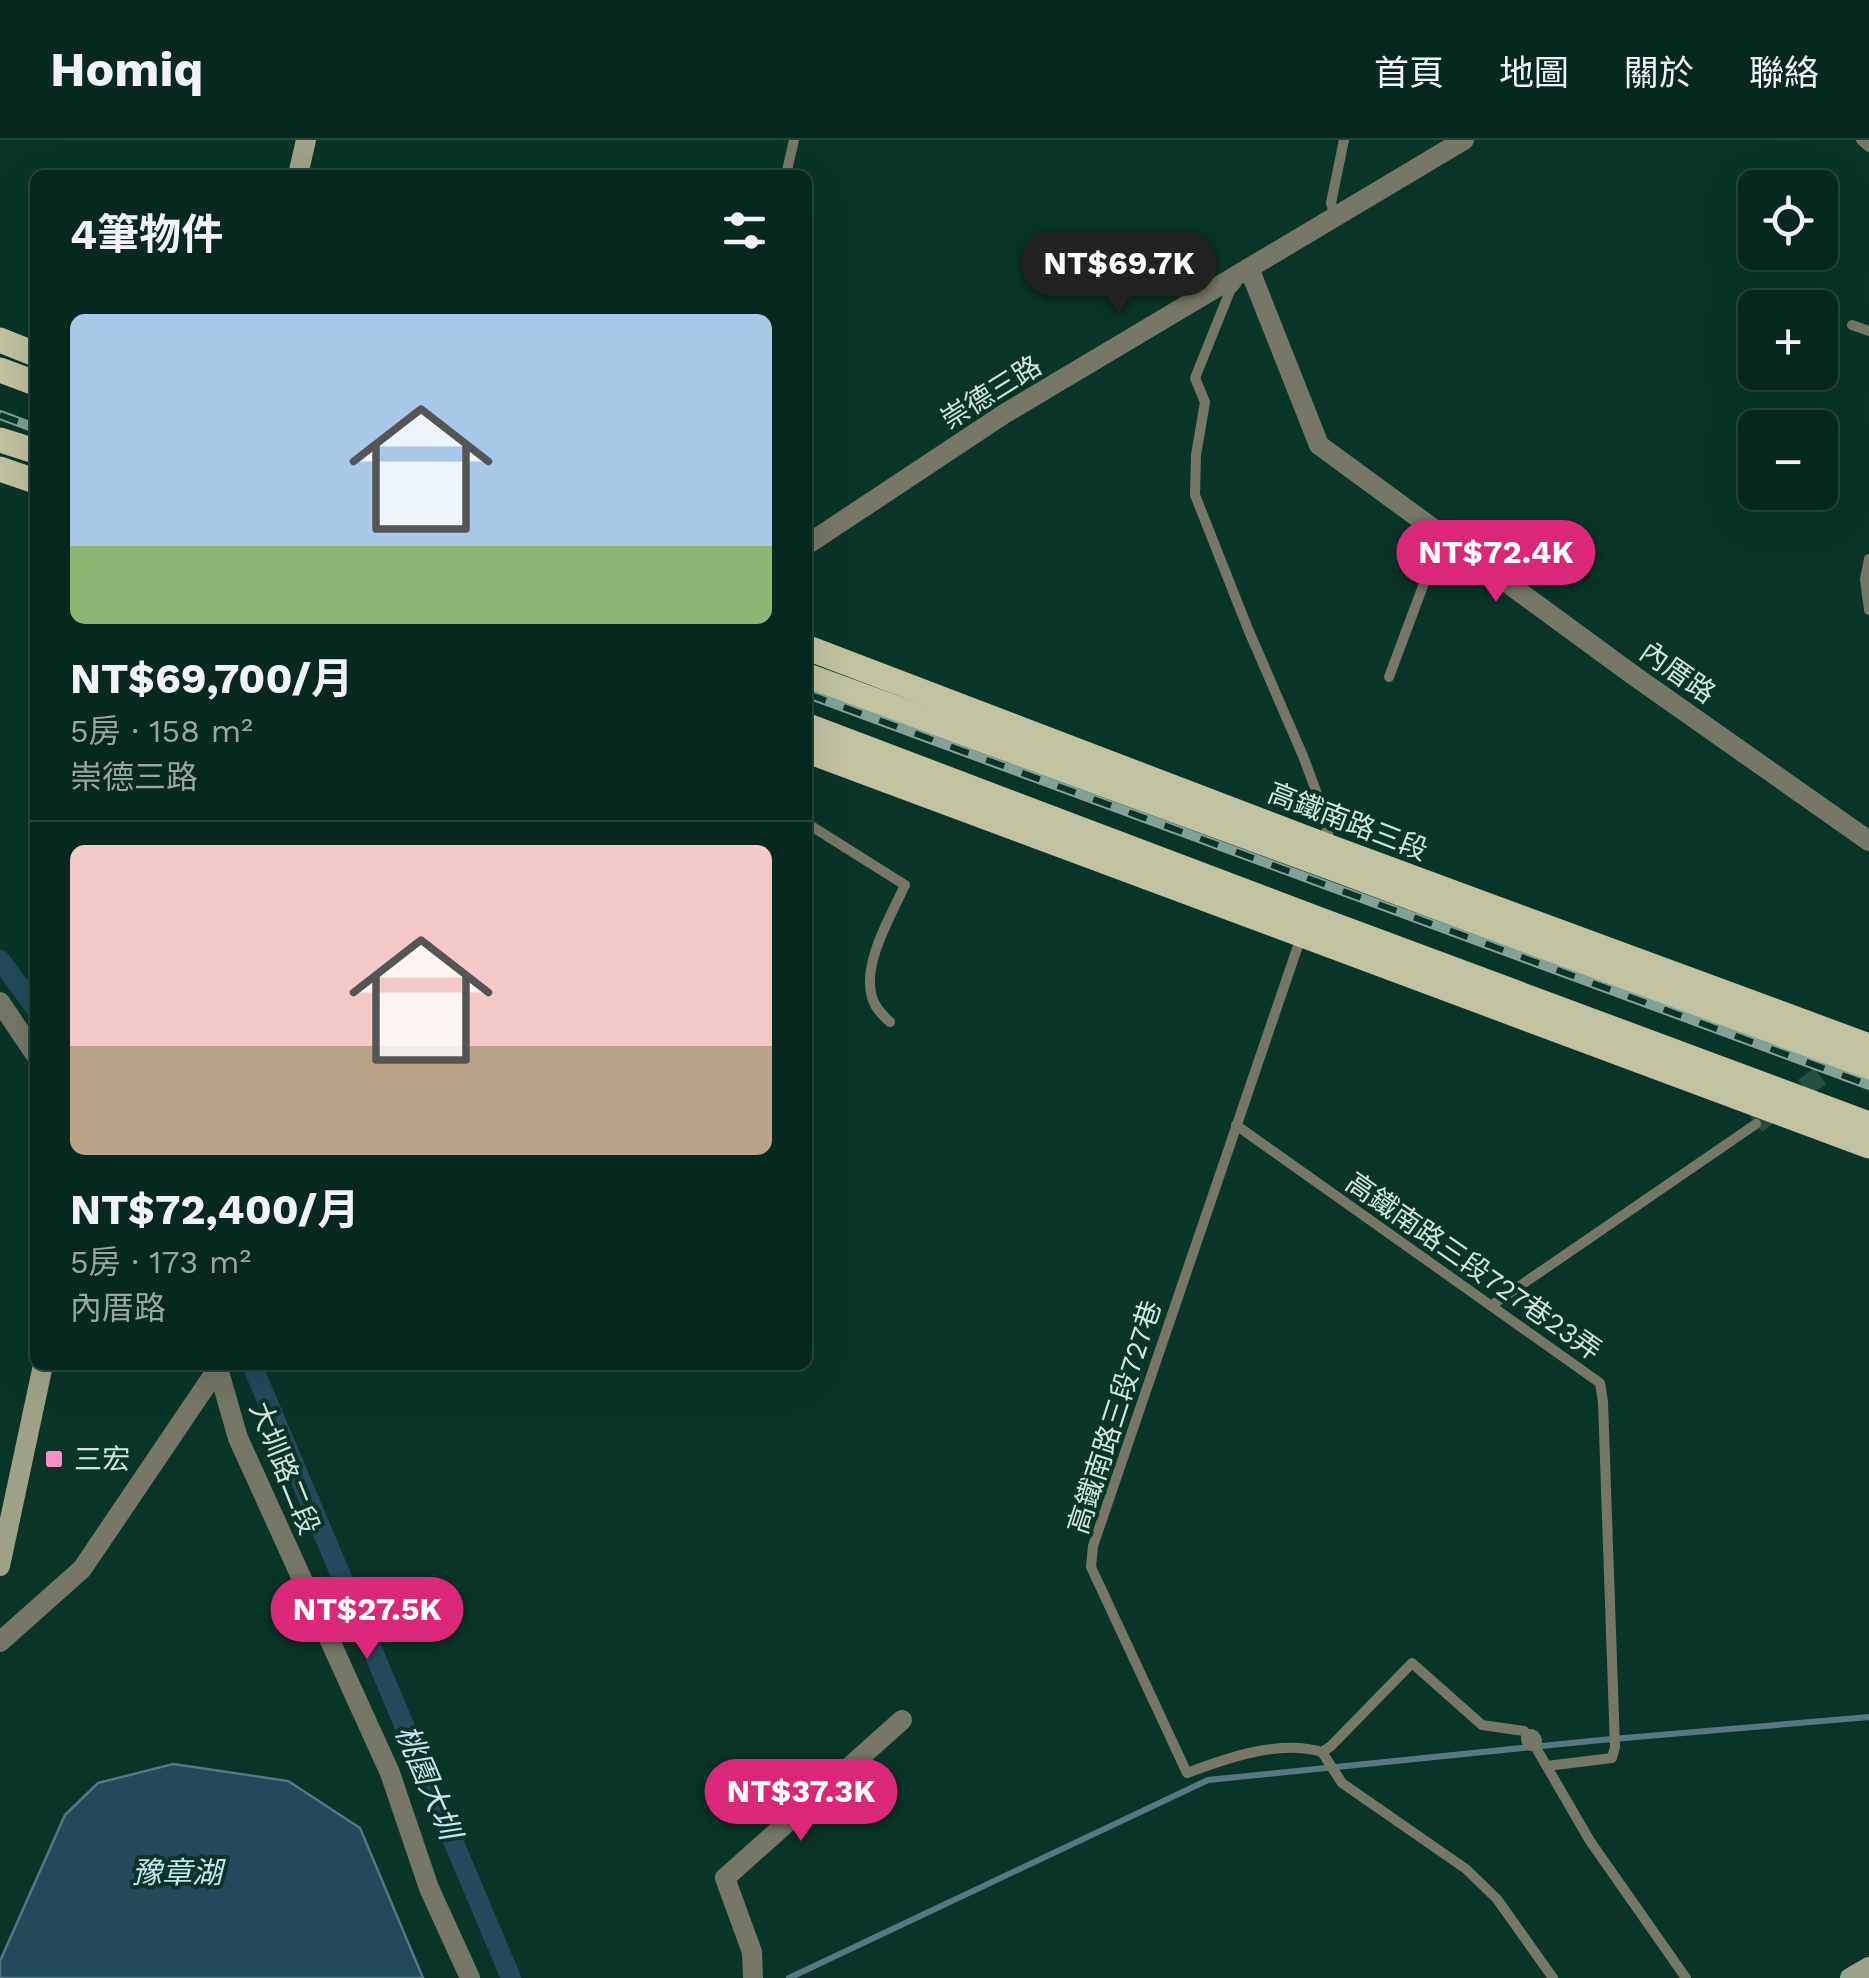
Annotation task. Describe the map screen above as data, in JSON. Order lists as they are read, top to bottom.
{
  "streets": {
    "main road": ["高鐵南路三段"],
    "street": ["崇德三路", "內厝路", "大圳路二段"],
    "lane": ["高鐵南路三段727巷23弄", "高鐵南路三段727巷"]
  },
  "crossings": [
    ["崇德三路", "內厝路"],
    ["高鐵南路三段727巷23弄", "高鐵南路三段727巷"]
  ],
  "water": ["桃園大圳", "豫章湖"],
  "places": {
    "transit": ["三宏"]
  },
  "page": {
    "header": "Homiq",
    "nav": [
      "首頁",
      "地圖",
      "關於",
      "聯絡"
    ],
    "map_buttons": ["+", "−"],
    "heading": "4筆物件",
    "price": [
      "NT$69.7K",
      "NT$72.4K",
      "NT$27.5K",
      "NT$37.3K"
    ],
    "list": [
      {
        "name": "NT$69,700/月",
        "note": "5房 · 158 m² · 崇德三路"
      },
      {
        "name": "NT$72,400/月",
        "note": "5房 · 173 m² · 內厝路"
      }
    ]
  }
}
